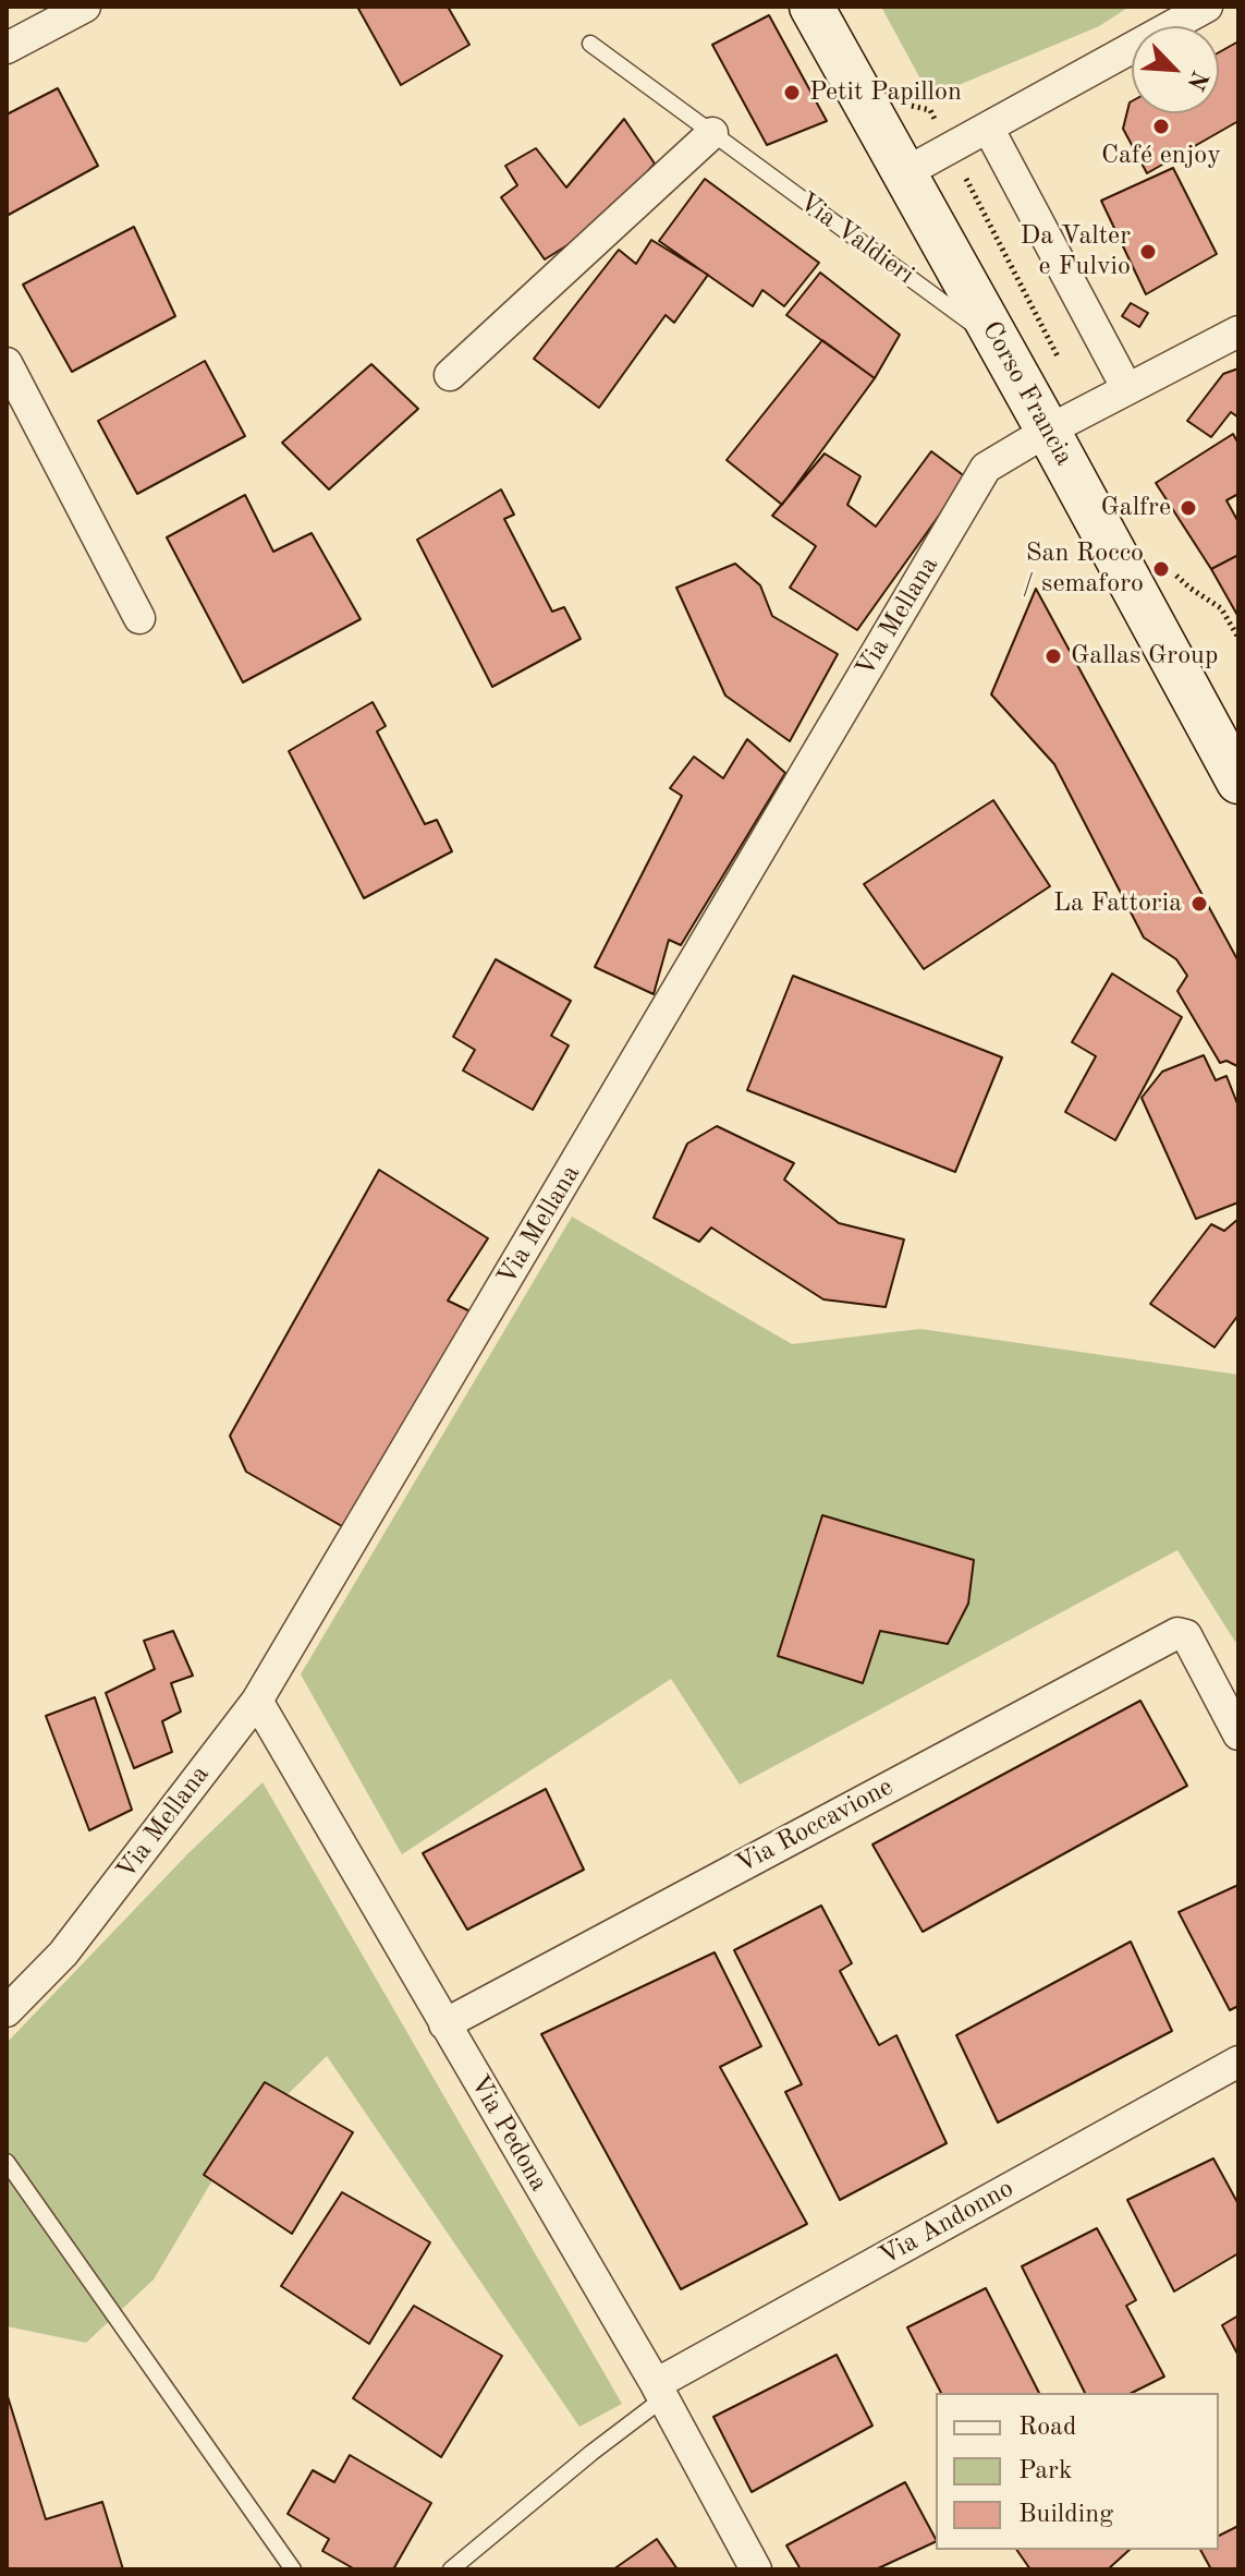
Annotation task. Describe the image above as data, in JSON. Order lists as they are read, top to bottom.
{
  "streets": {
    "main road": ["Corso Francia"],
    "street": [
      "Via Mellana",
      "Via Roccavione",
      "Via Pedona",
      "Via Andonno"
    ],
    "lane": ["Via Valdieri"]
  },
  "crossings": [
    ["Via Valdieri", "Corso Francia"],
    ["Corso Francia", "Via Mellana"],
    ["Via Mellana", "Via Pedona"],
    ["Via Roccavione", "Via Pedona"],
    ["Via Pedona", "Via Andonno"]
  ],
  "places": [
    "Petit Papillon",
    "Café enjoy",
    "Da Valter e Fulvio",
    "Galfre",
    "San Rocco / semaforo",
    "Gallas Group",
    "La Fattoria"
  ],
  "legend": ["Road", "Park", "Building"],
  "north": "bottom right"
}
